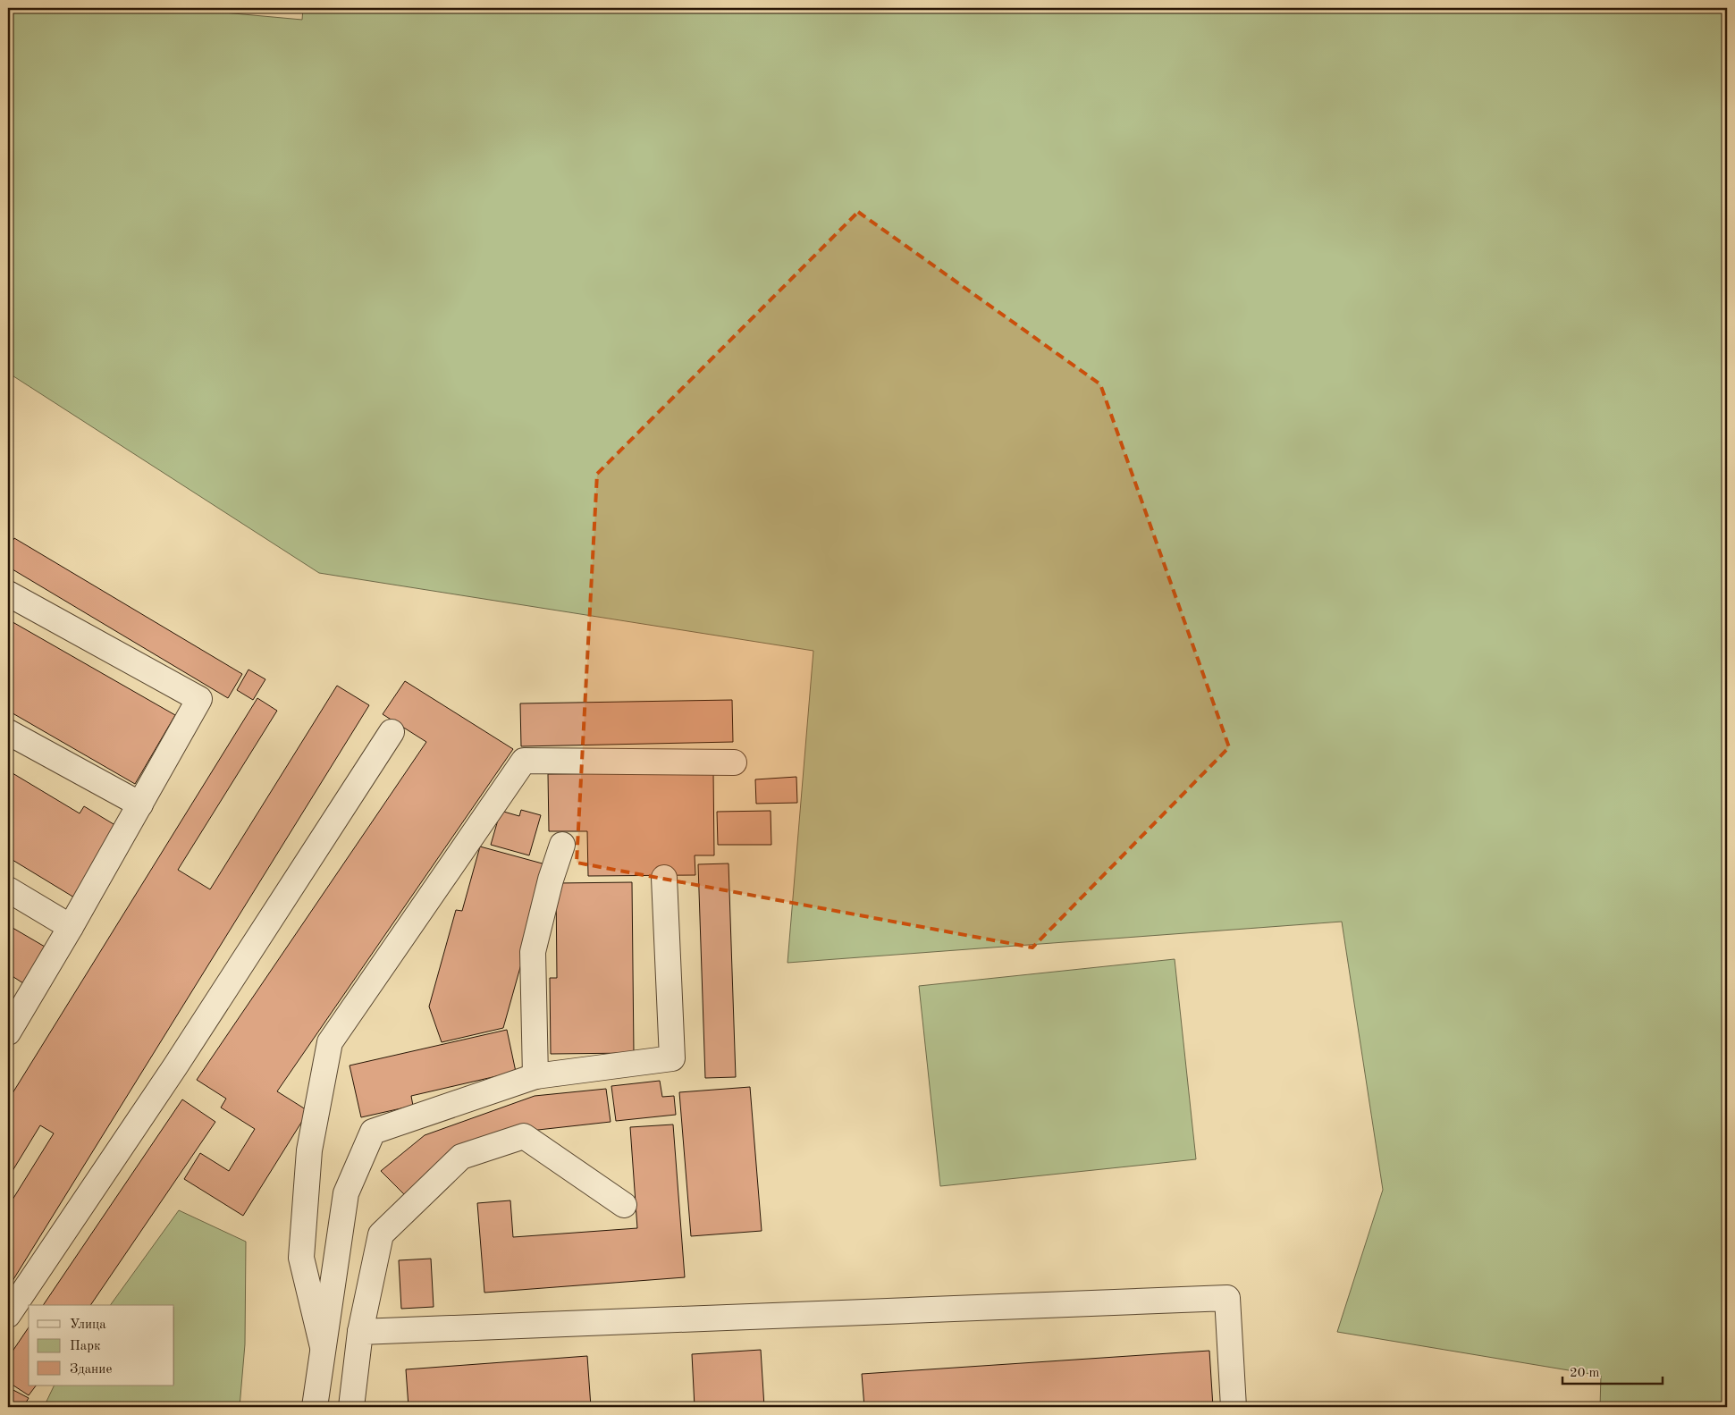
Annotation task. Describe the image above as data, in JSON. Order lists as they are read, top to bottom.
{
  "legend": ["Улица", "Парк", "Здание"],
  "scale_bar": "20 m"
}
